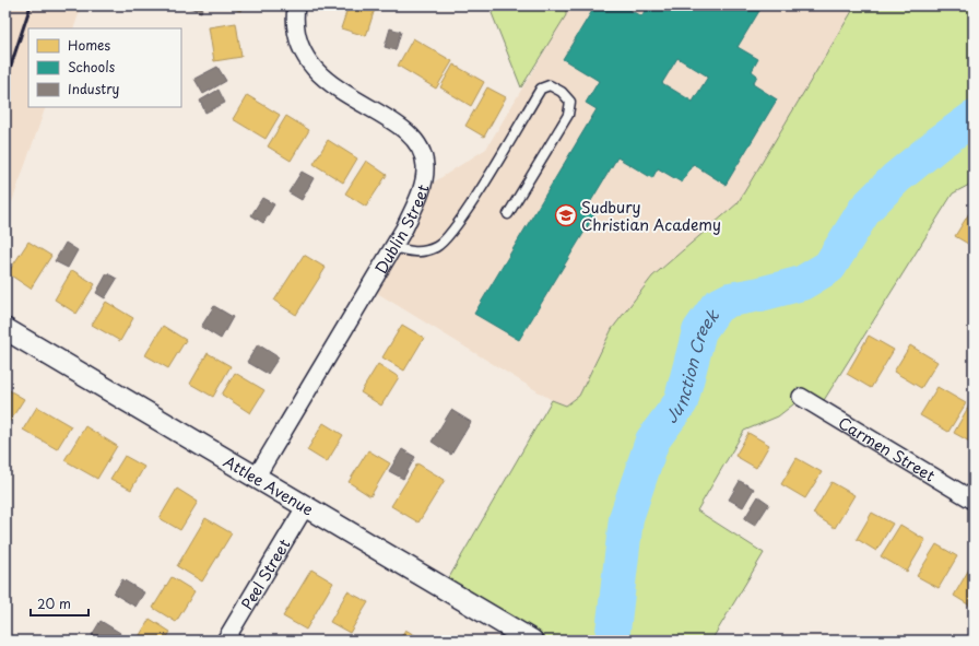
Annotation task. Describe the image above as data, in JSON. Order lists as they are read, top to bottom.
{
  "streets": {
    "street": [
      "Dublin Street",
      "Carmen Street",
      "Attlee Avenue",
      "Peel Street"
    ]
  },
  "crossings": [
    ["Dublin Street", "Attlee Avenue"],
    ["Attlee Avenue", "Peel Street"]
  ],
  "water": ["Junction Creek"],
  "places": {
    "school or university": ["Sudbury Christian Academy"]
  },
  "legend": ["Homes", "Schools", "Industry"],
  "scale_bar": "20 m"
}
